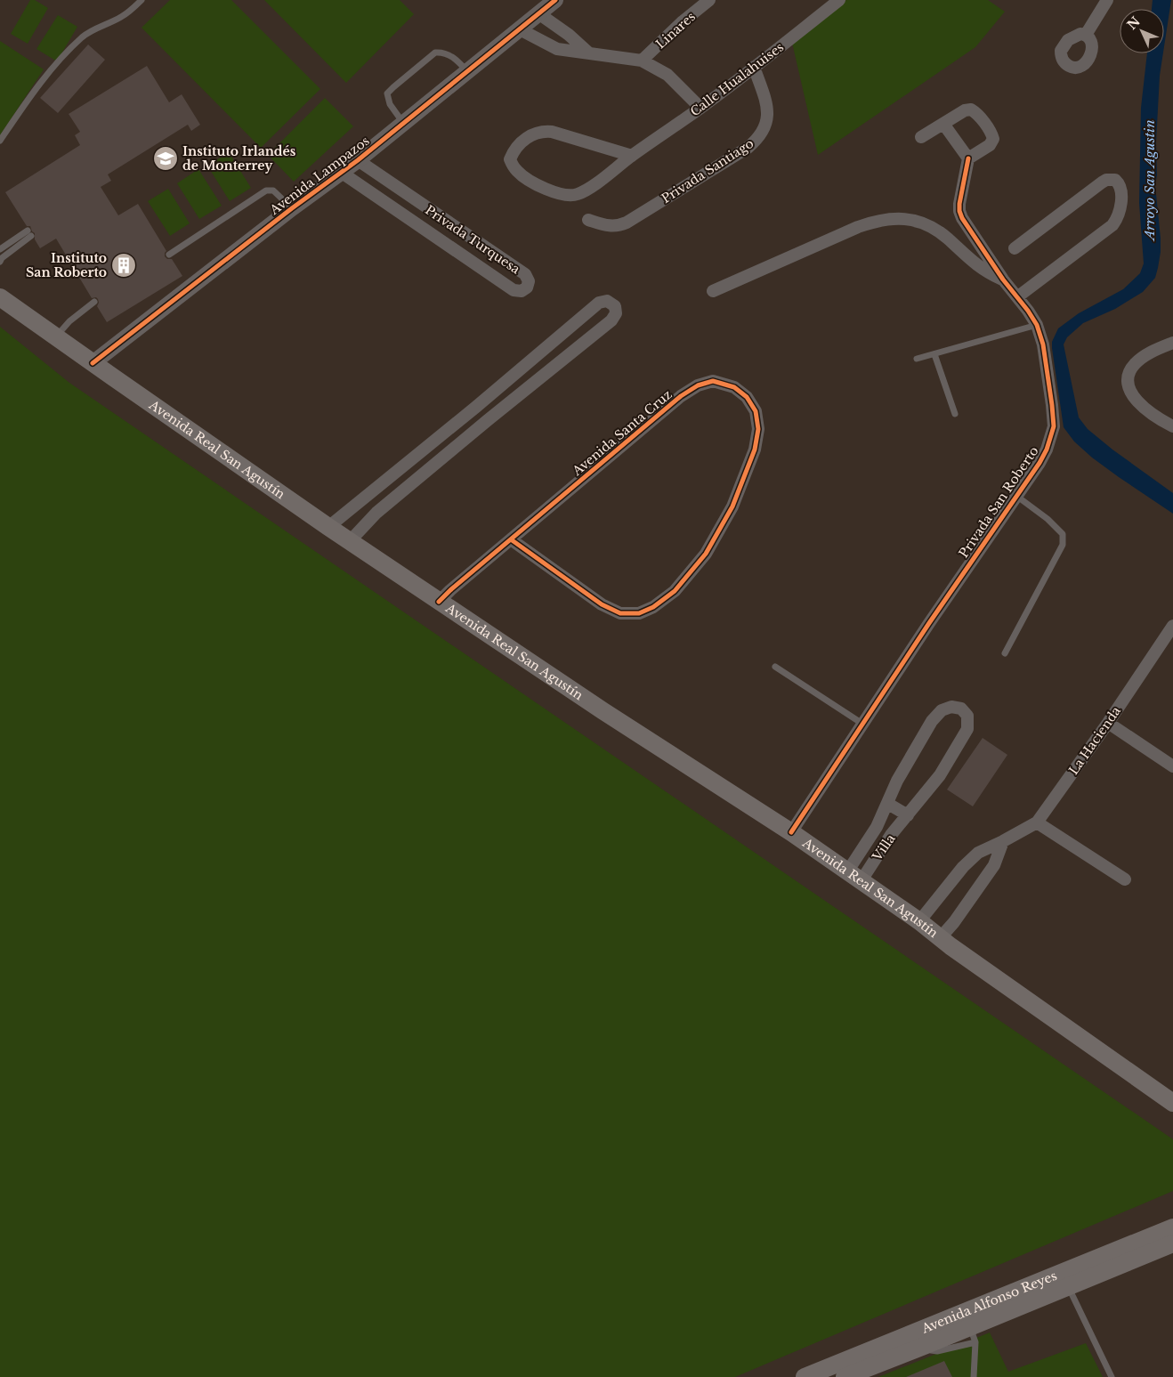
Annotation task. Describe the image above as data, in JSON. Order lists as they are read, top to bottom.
{
  "streets": {
    "main road": ["Avenida Real San Agustín", "Avenida Alfonso Reyes"],
    "street": [
      "Linares",
      "Calle Hualahuises",
      "Privada Santiago",
      "Avenida Lampazos",
      "Privada Turquesa",
      "Avenida Santa Cruz",
      "Privada San Roberto",
      "La Hacienda",
      "Villa"
    ]
  },
  "crossings": [
    ["Calle Hualahuises", "Privada Santiago"],
    ["Avenida Lampazos", "Privada Turquesa"],
    ["Avenida Lampazos", "Avenida Real San Agustín"],
    ["Avenida Santa Cruz", "Avenida Real San Agustín"],
    ["Avenida Real San Agustín", "Privada San Roberto"],
    ["Avenida Real San Agustín", "La Hacienda"],
    ["Avenida Real San Agustín", "Villa"]
  ],
  "water": ["Arroyo San Agustin"],
  "places": {
    "school or university": ["Instituto Irlandés de Monterrey"],
    "building": ["Instituto San Roberto"]
  },
  "north": "top left"
}
